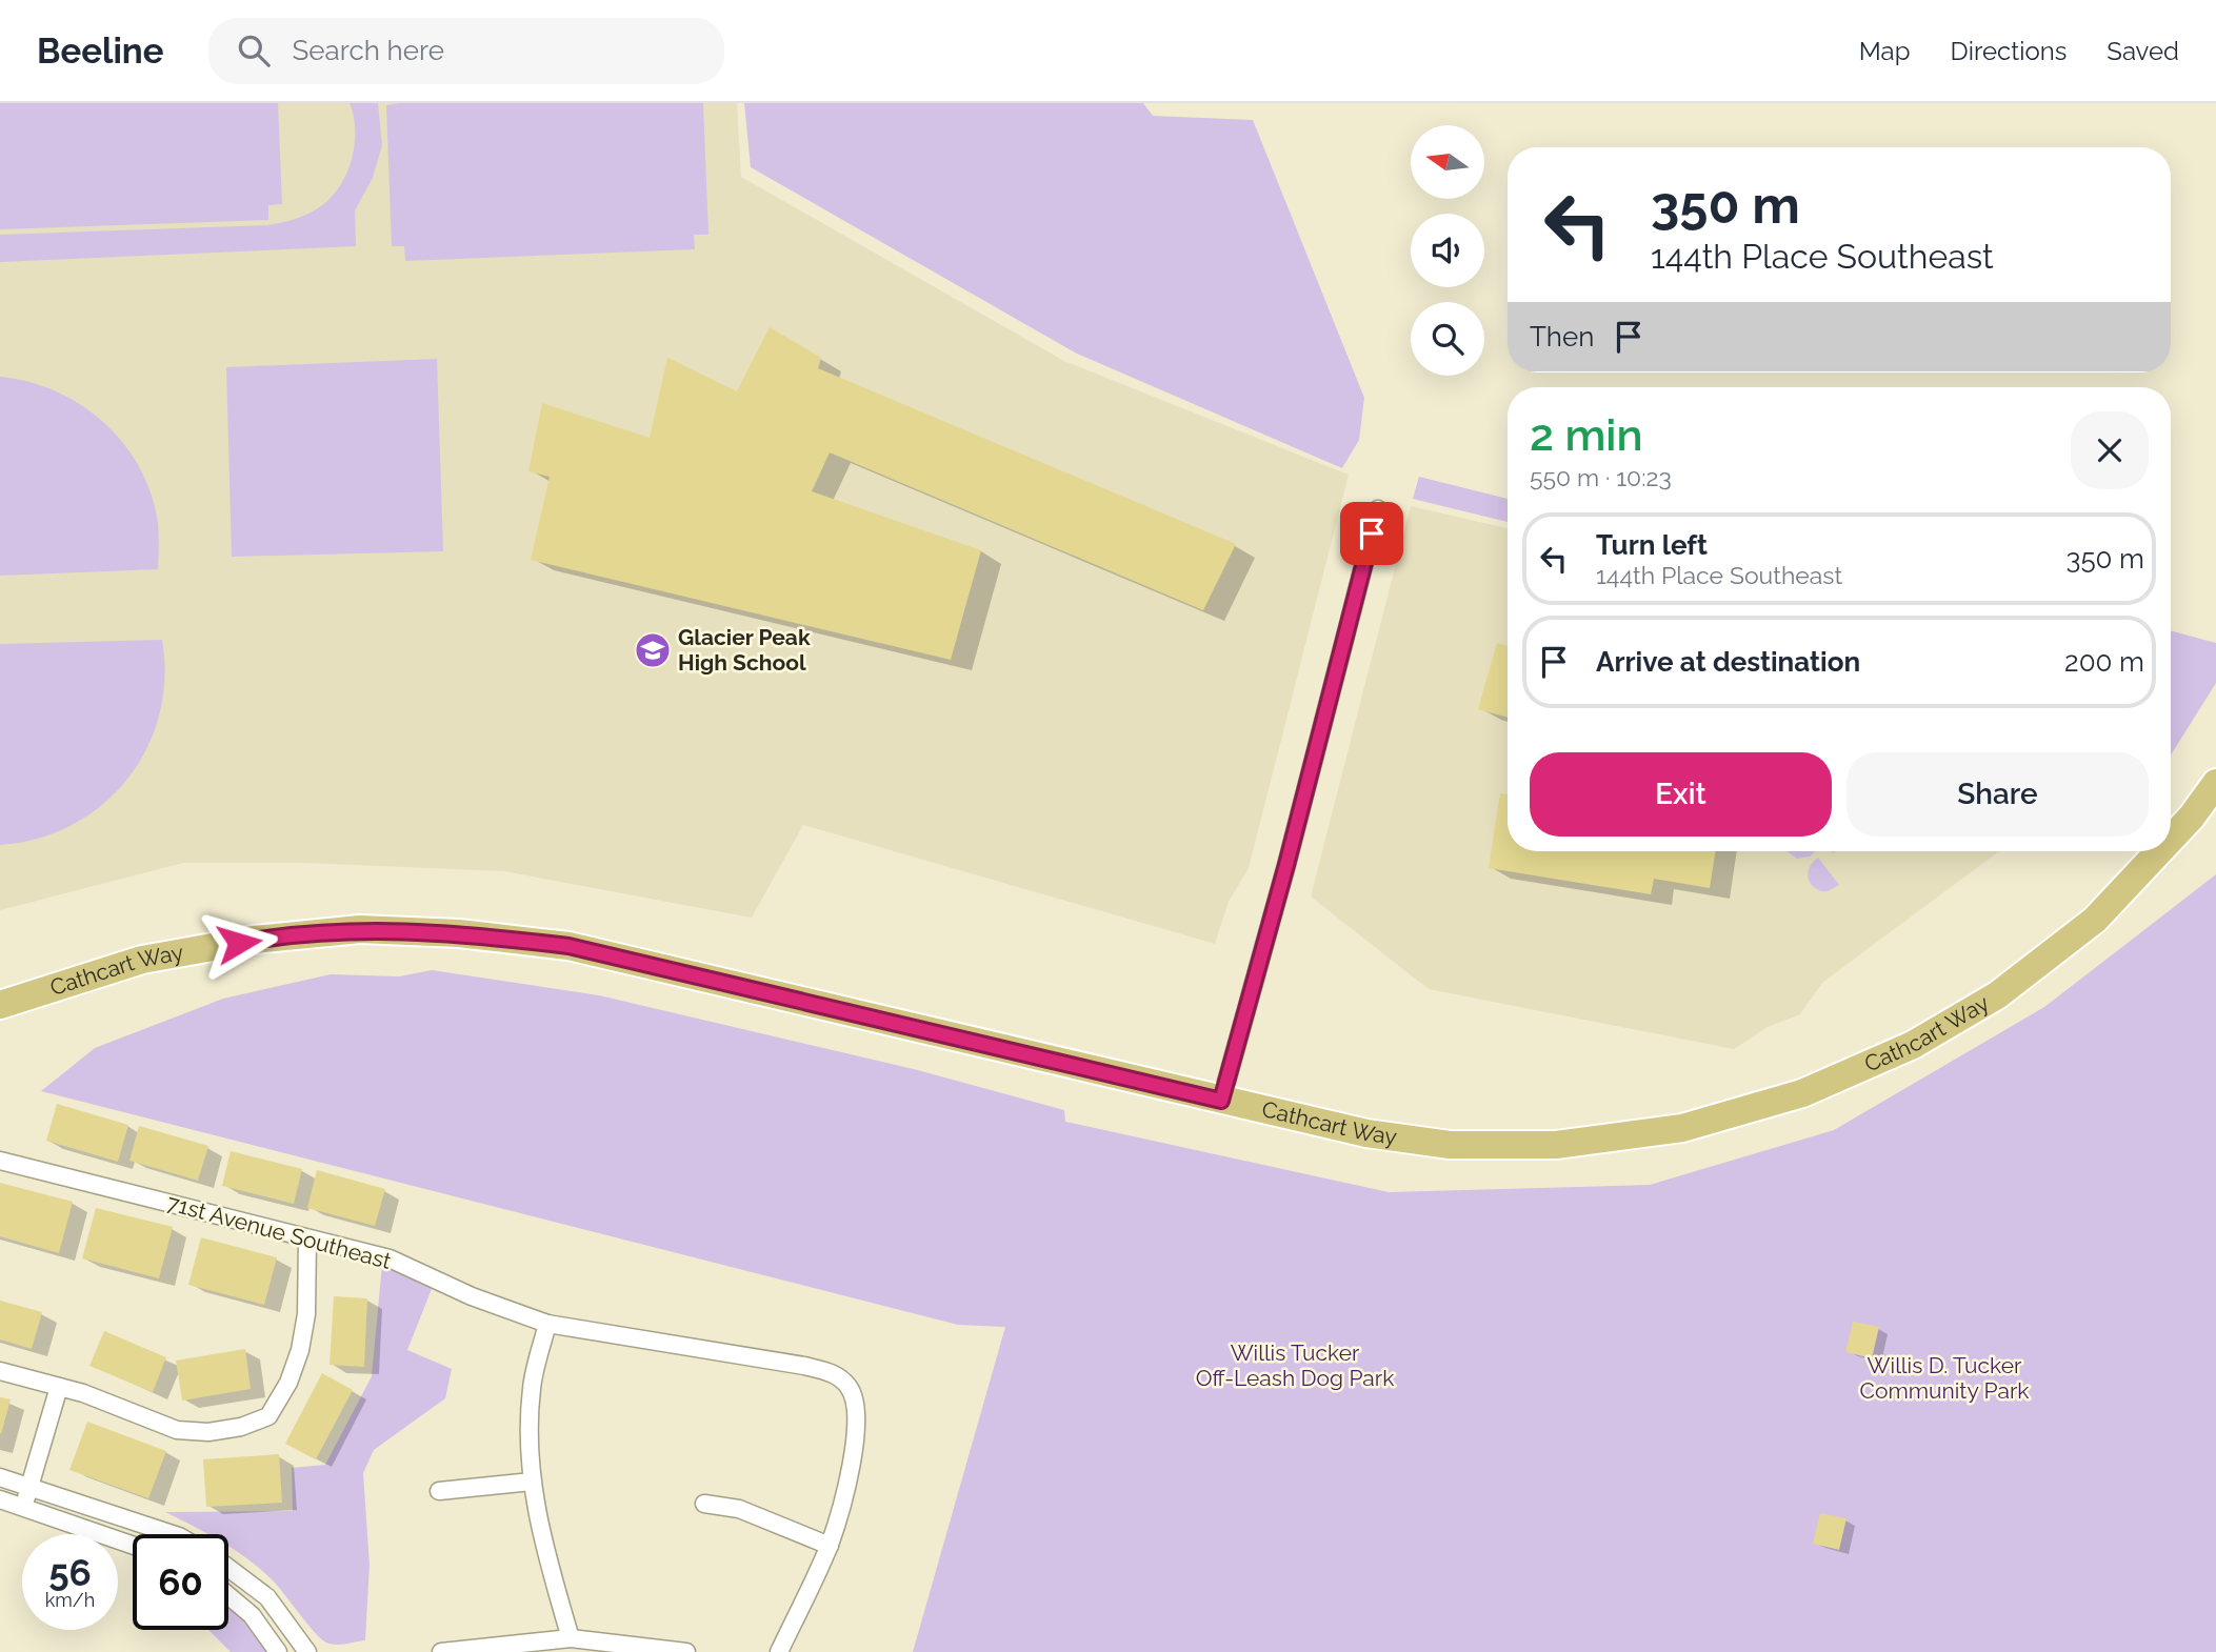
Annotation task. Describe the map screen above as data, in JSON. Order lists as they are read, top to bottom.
{
  "streets": {
    "main road": ["Cathcart Way"],
    "street": ["71st Avenue Southeast"]
  },
  "parks": ["Willis Tucker Off-Leash Dog Park", "Willis D. Tucker Community Park"],
  "places": {
    "school or university": ["Glacier Peak High School"]
  },
  "north": "left",
  "page": {
    "header": "Beeline",
    "search": "Search here",
    "nav": ["Map", "Directions", "Saved"],
    "turn": ["350 m", "144th Place Southeast"],
    "then": "Then",
    "heading": ["2 min", "550 m · 10:23"],
    "list": [
      {
        "name": "Turn left",
        "note": "144th Place Southeast",
        "value": "350 m"
      },
      {
        "name": "Arrive at destination",
        "value": "200 m"
      }
    ],
    "buttons": ["Exit", "Share"],
    "speed": "56 km/h",
    "limit": "60"
  }
}
